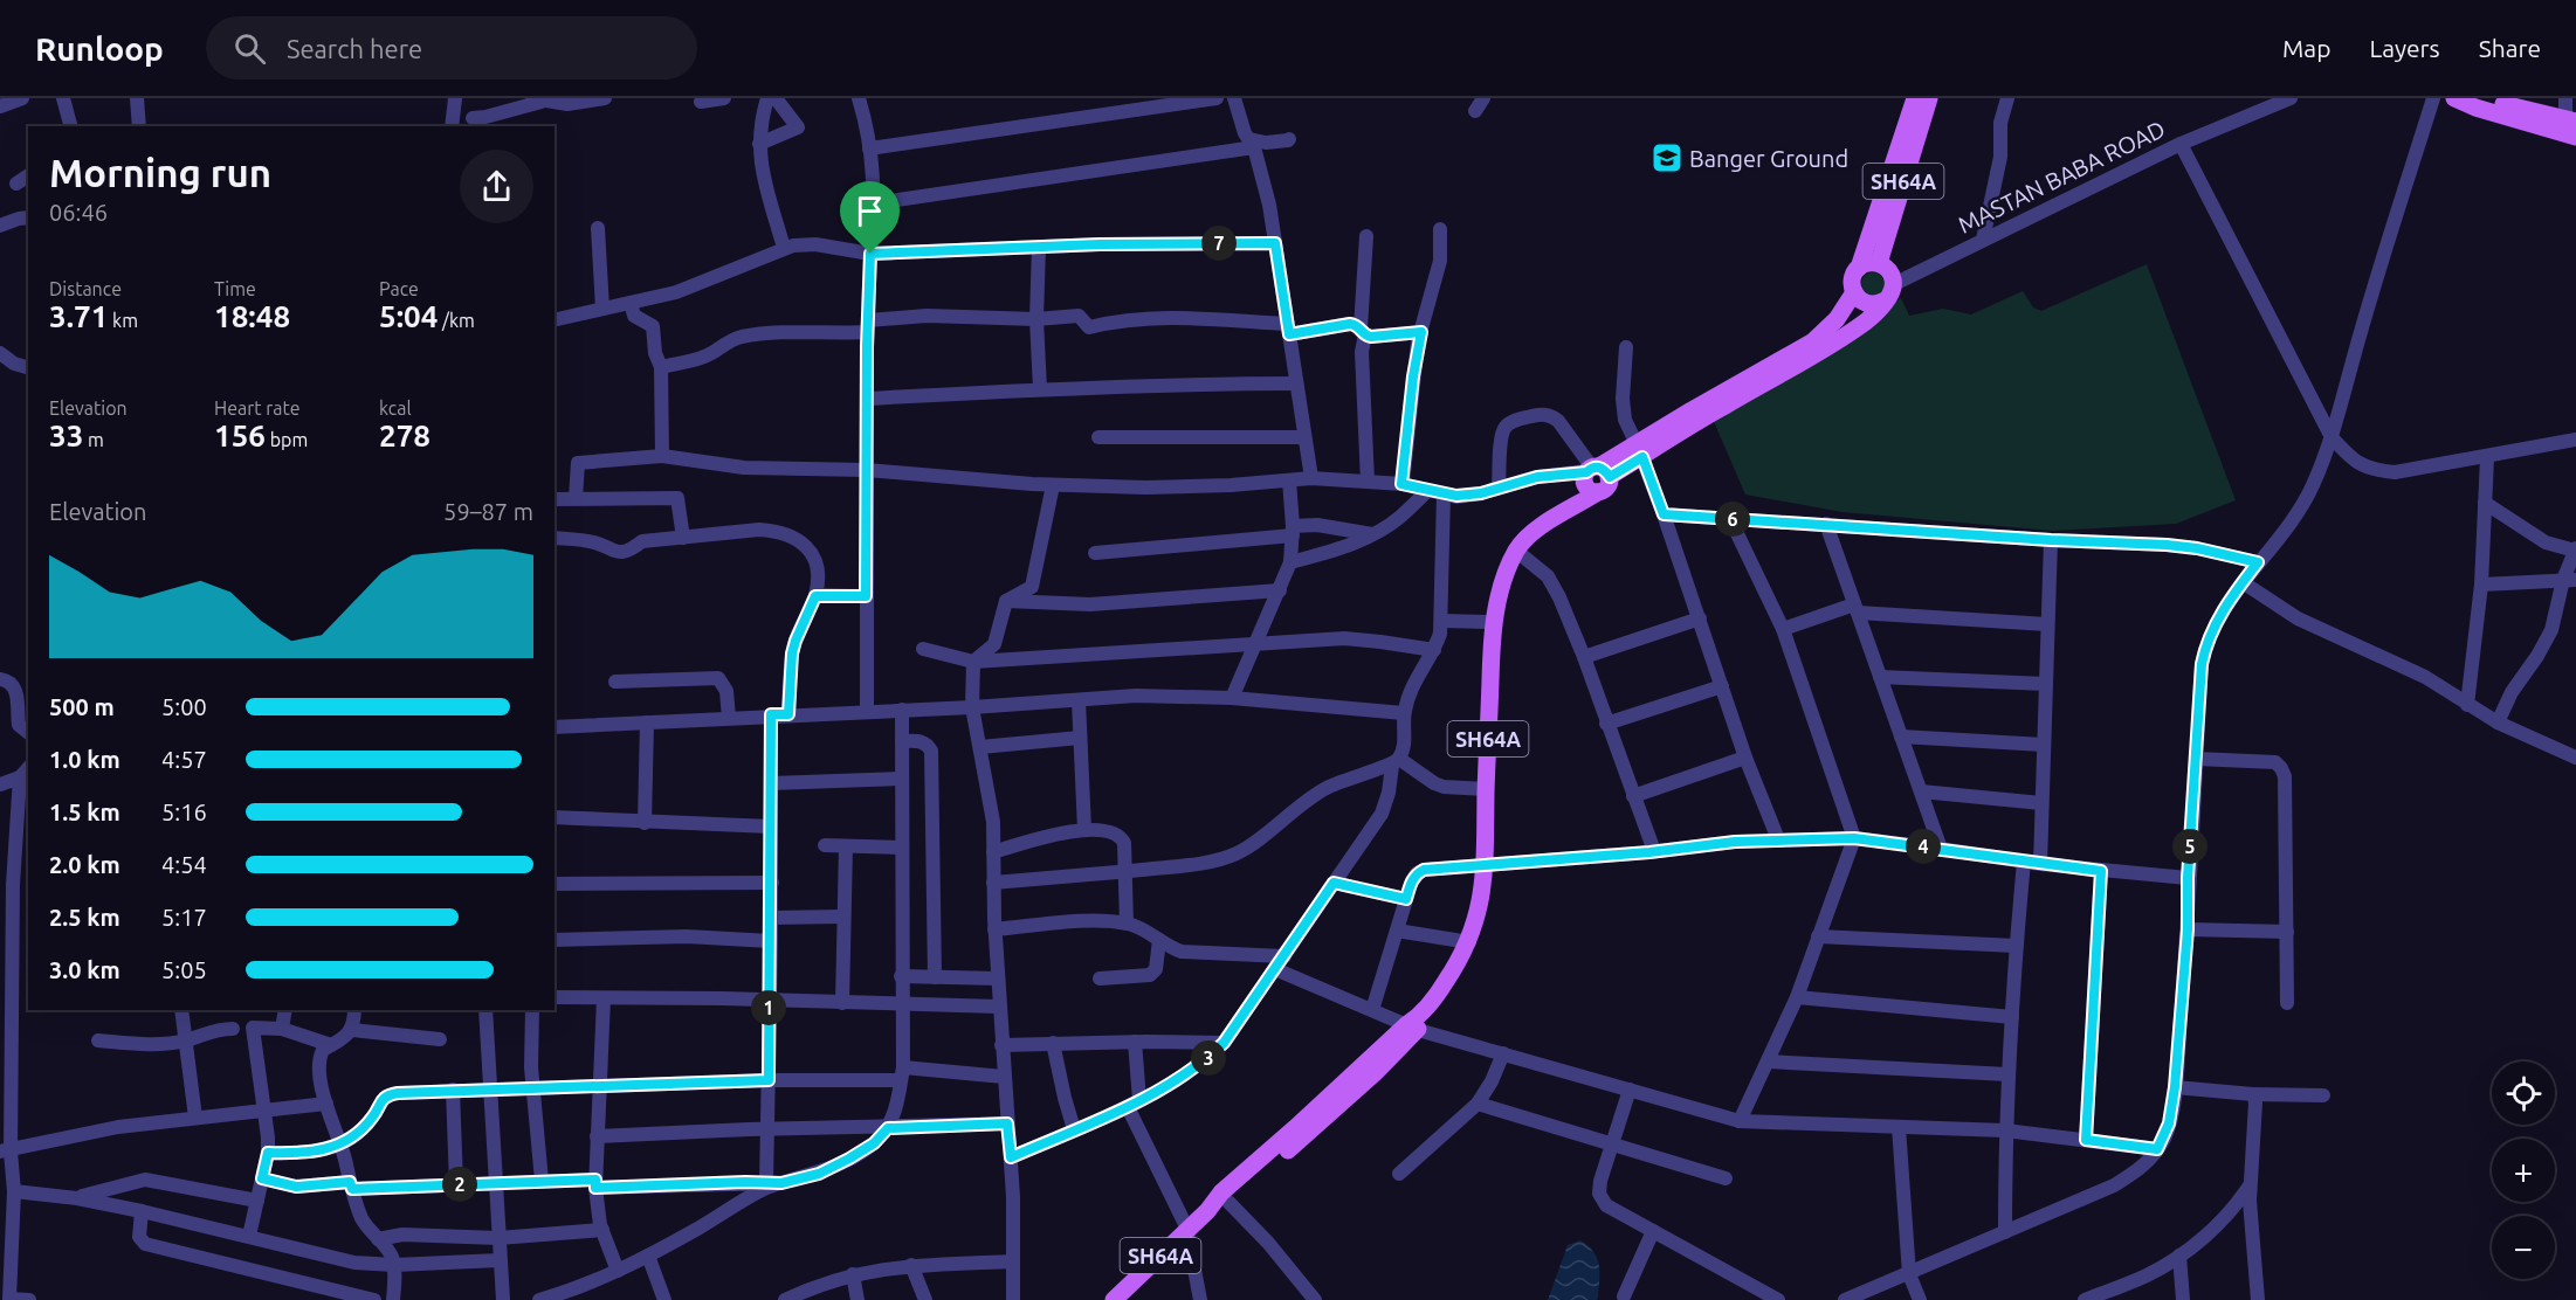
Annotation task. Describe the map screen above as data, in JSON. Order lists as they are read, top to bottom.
{
  "streets": {
    "main road": ["SH64A"],
    "street": ["MASTAN BABA ROAD"]
  },
  "crossings": [
    ["MASTAN BABA ROAD", "SH64A"]
  ],
  "places": {
    "school or university": ["Banger Ground"]
  },
  "page": {
    "header": "Runloop",
    "search": "Search here",
    "nav": ["Map", "Layers", "Share"],
    "heading": ["Morning run", "06:46"],
    "pins": [
      "7",
      "6",
      "4",
      "5",
      "1",
      "3",
      "2"
    ],
    "stats": [
      ["Distance", "3.71 km"],
      ["Time", "18:48"],
      ["Pace", "5:04 /km"],
      ["Elevation", "33 m"],
      ["Heart rate", "156 bpm"],
      ["kcal", "278"]
    ],
    "chart": ["Elevation", "59–87 m"],
    "list": [
      {
        "name": "500 m",
        "note": "5:00"
      },
      {
        "name": "1.0 km",
        "note": "4:57"
      },
      {
        "name": "1.5 km",
        "note": "5:16"
      },
      {
        "name": "2.0 km",
        "note": "4:54"
      },
      {
        "name": "2.5 km",
        "note": "5:17"
      },
      {
        "name": "3.0 km",
        "note": "5:05"
      }
    ],
    "map_buttons": ["+", "−"]
  }
}
